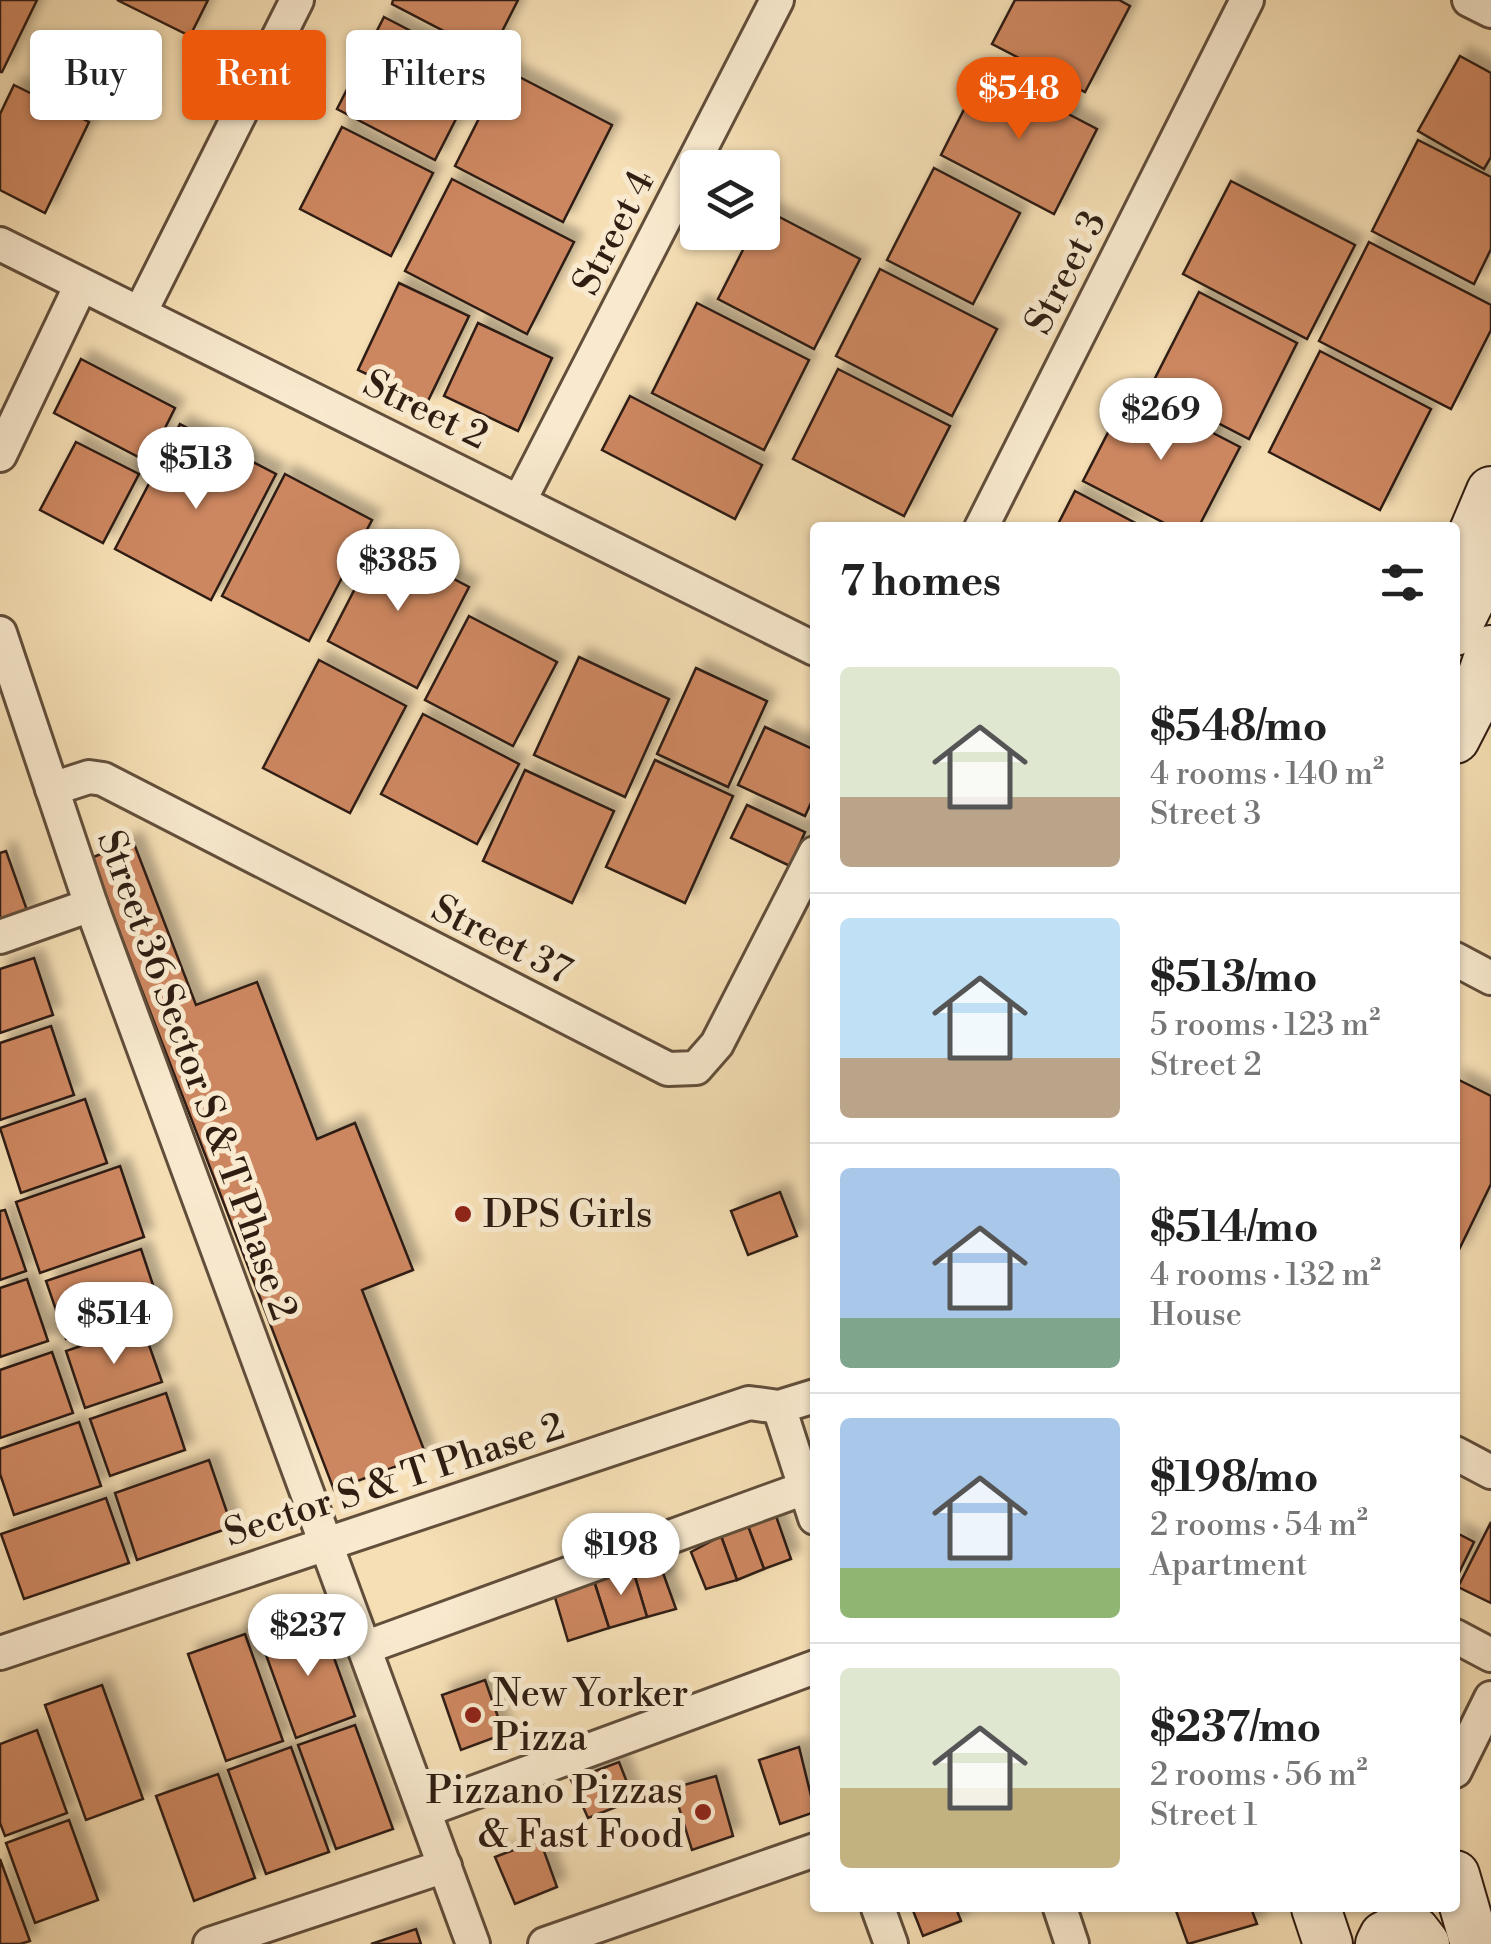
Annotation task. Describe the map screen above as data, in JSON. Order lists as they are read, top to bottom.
{
  "streets": {
    "street": [
      "Street 4",
      "Street 3",
      "Street 2",
      "Street 37",
      "Street 36 Sector S & T Phase 2",
      "Sector S & T Phase 2"
    ]
  },
  "crossings": [
    ["Street 4", "Street 2"],
    ["Street 37", "Street 36 Sector S & T Phase 2"],
    ["Street 36 Sector S & T Phase 2", "Sector S & T Phase 2"]
  ],
  "places": ["DPS Girls", "New Yorker Pizza", "Pizzano Pizzas & Fast Food"],
  "page": {
    "chip": ["Buy", "Rent", "Filters"],
    "price": [
      "$548",
      "$269",
      "$513",
      "$385",
      "$514",
      "$198",
      "$237"
    ],
    "heading": "7 homes",
    "list": [
      {
        "name": "$548/mo",
        "note": "4 rooms · 140 m² · Street 3"
      },
      {
        "name": "$513/mo",
        "note": "5 rooms · 123 m² · Street 2"
      },
      {
        "name": "$514/mo",
        "note": "4 rooms · 132 m² · House"
      },
      {
        "name": "$198/mo",
        "note": "2 rooms · 54 m² · Apartment"
      },
      {
        "name": "$237/mo",
        "note": "2 rooms · 56 m² · Street 1"
      }
    ]
  }
}
